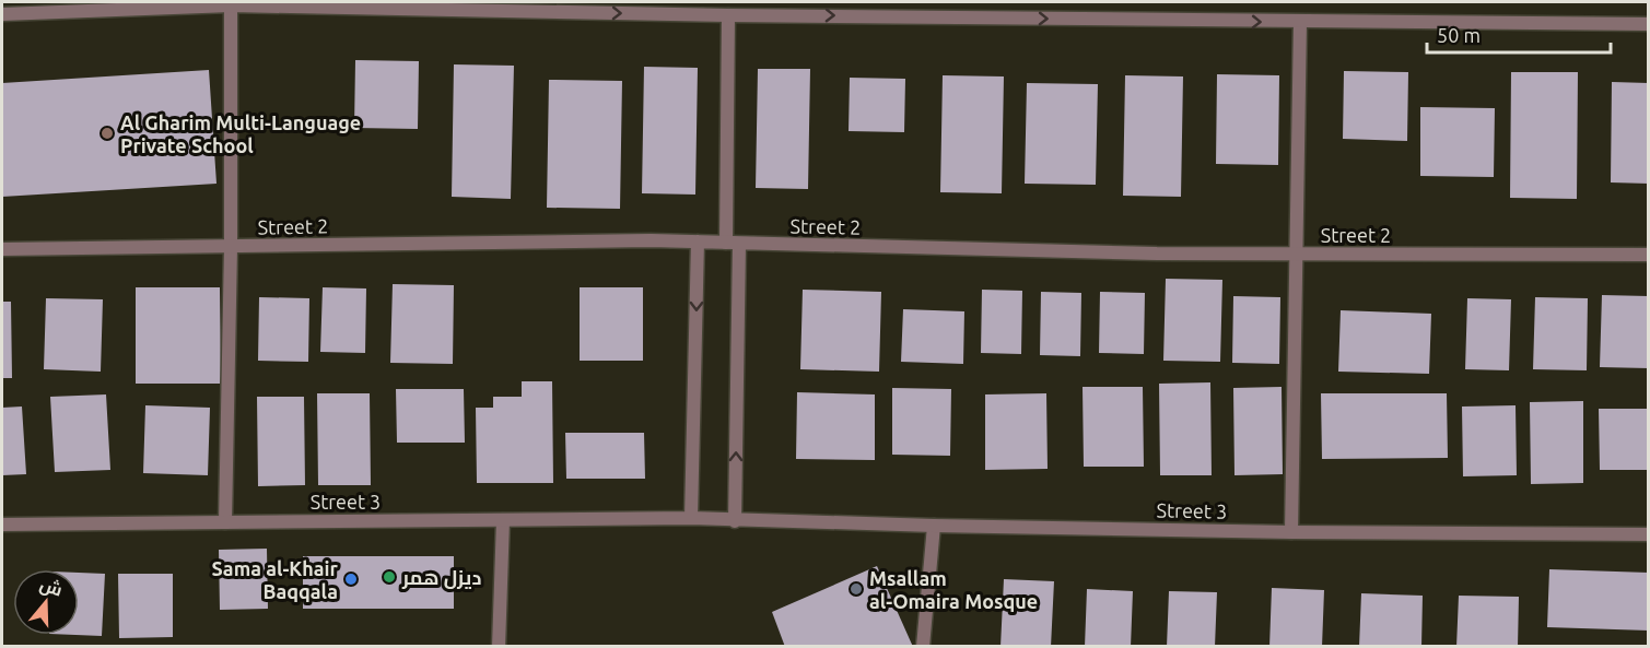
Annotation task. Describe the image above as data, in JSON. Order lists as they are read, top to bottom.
{
  "streets": {
    "street": ["Street 2", "Street 3"]
  },
  "places": [
    "Al Gharim Multi-Language Private School",
    "ديزل همر",
    "Sama al-Khair Baqqala",
    "Msallam al-Omaira Mosque"
  ],
  "scale_bar": "50 m",
  "north": "top"
}
